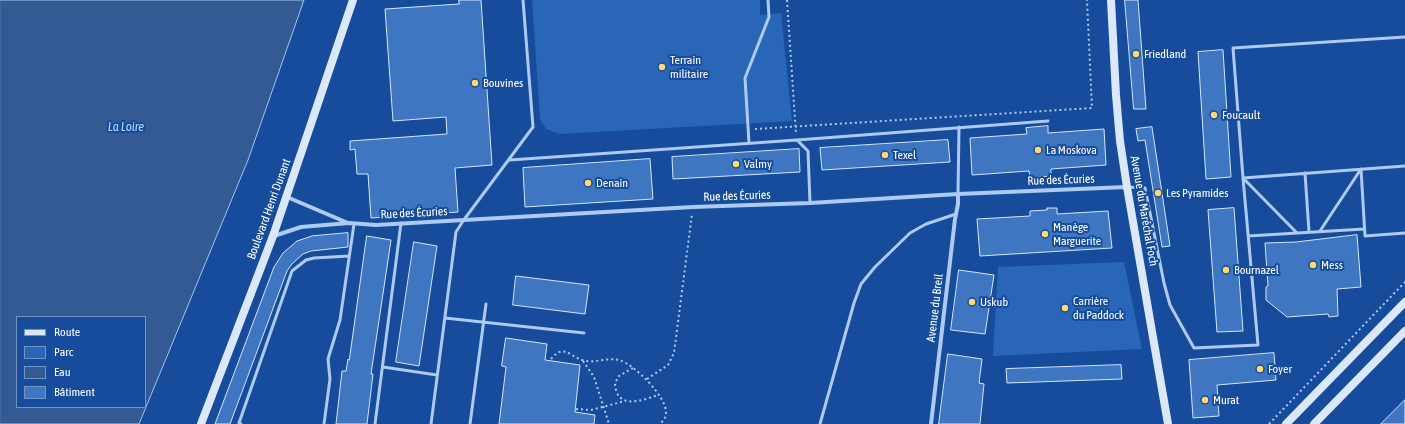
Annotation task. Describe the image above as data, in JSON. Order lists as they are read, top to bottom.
{
  "streets": {
    "main road": ["Boulevard Henri Dunant", "Avenue du Maréchal Foch"],
    "street": ["Rue des Écuries", "Avenue du Breil"]
  },
  "crossings": [
    ["Rue des Écuries", "Boulevard Henri Dunant"],
    ["Rue des Écuries", "Avenue du Maréchal Foch"],
    ["Rue des Écuries", "Avenue du Breil"]
  ],
  "water": ["La Loire"],
  "places": [
    "Friedland",
    "Terrain militaire",
    "Bouvines",
    "Foucault",
    "La Moskova",
    "Texel",
    "Valmy",
    "Denain",
    "Les Pyramides",
    "Manège Marguerite",
    "Mess",
    "Bournazel",
    "Uskub",
    "Carrière du Paddock",
    "Foyer",
    "Murat"
  ],
  "legend": [
    "Route",
    "Parc",
    "Eau",
    "Bâtiment"
  ]
}
